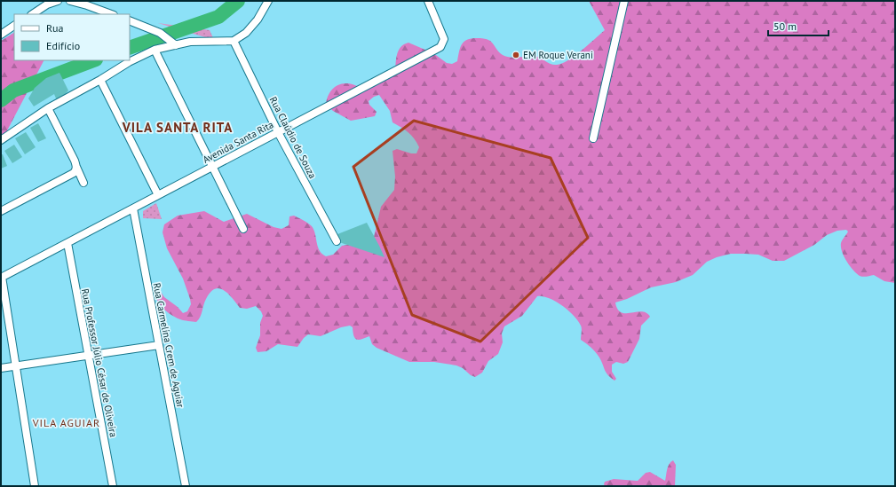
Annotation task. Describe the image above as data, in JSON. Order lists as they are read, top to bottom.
{
  "streets": {
    "street": [
      "Rua Claúdio de Souza",
      "Avenida Santa Rita",
      "Rua Carmelina Crem de Aguiar",
      "Rua Professor Júlio César de Oliveira"
    ]
  },
  "crossings": [
    ["Rua Claúdio de Souza", "Avenida Santa Rita"],
    ["Avenida Santa Rita", "Rua Carmelina Crem de Aguiar"],
    ["Avenida Santa Rita", "Rua Professor Júlio César de Oliveira"]
  ],
  "districts": ["VILA SANTA RITA", "VILA AGUIAR"],
  "places": ["EM Roque Verani"],
  "legend": ["Rua", "Edifício"],
  "scale_bar": "50 m"
}
